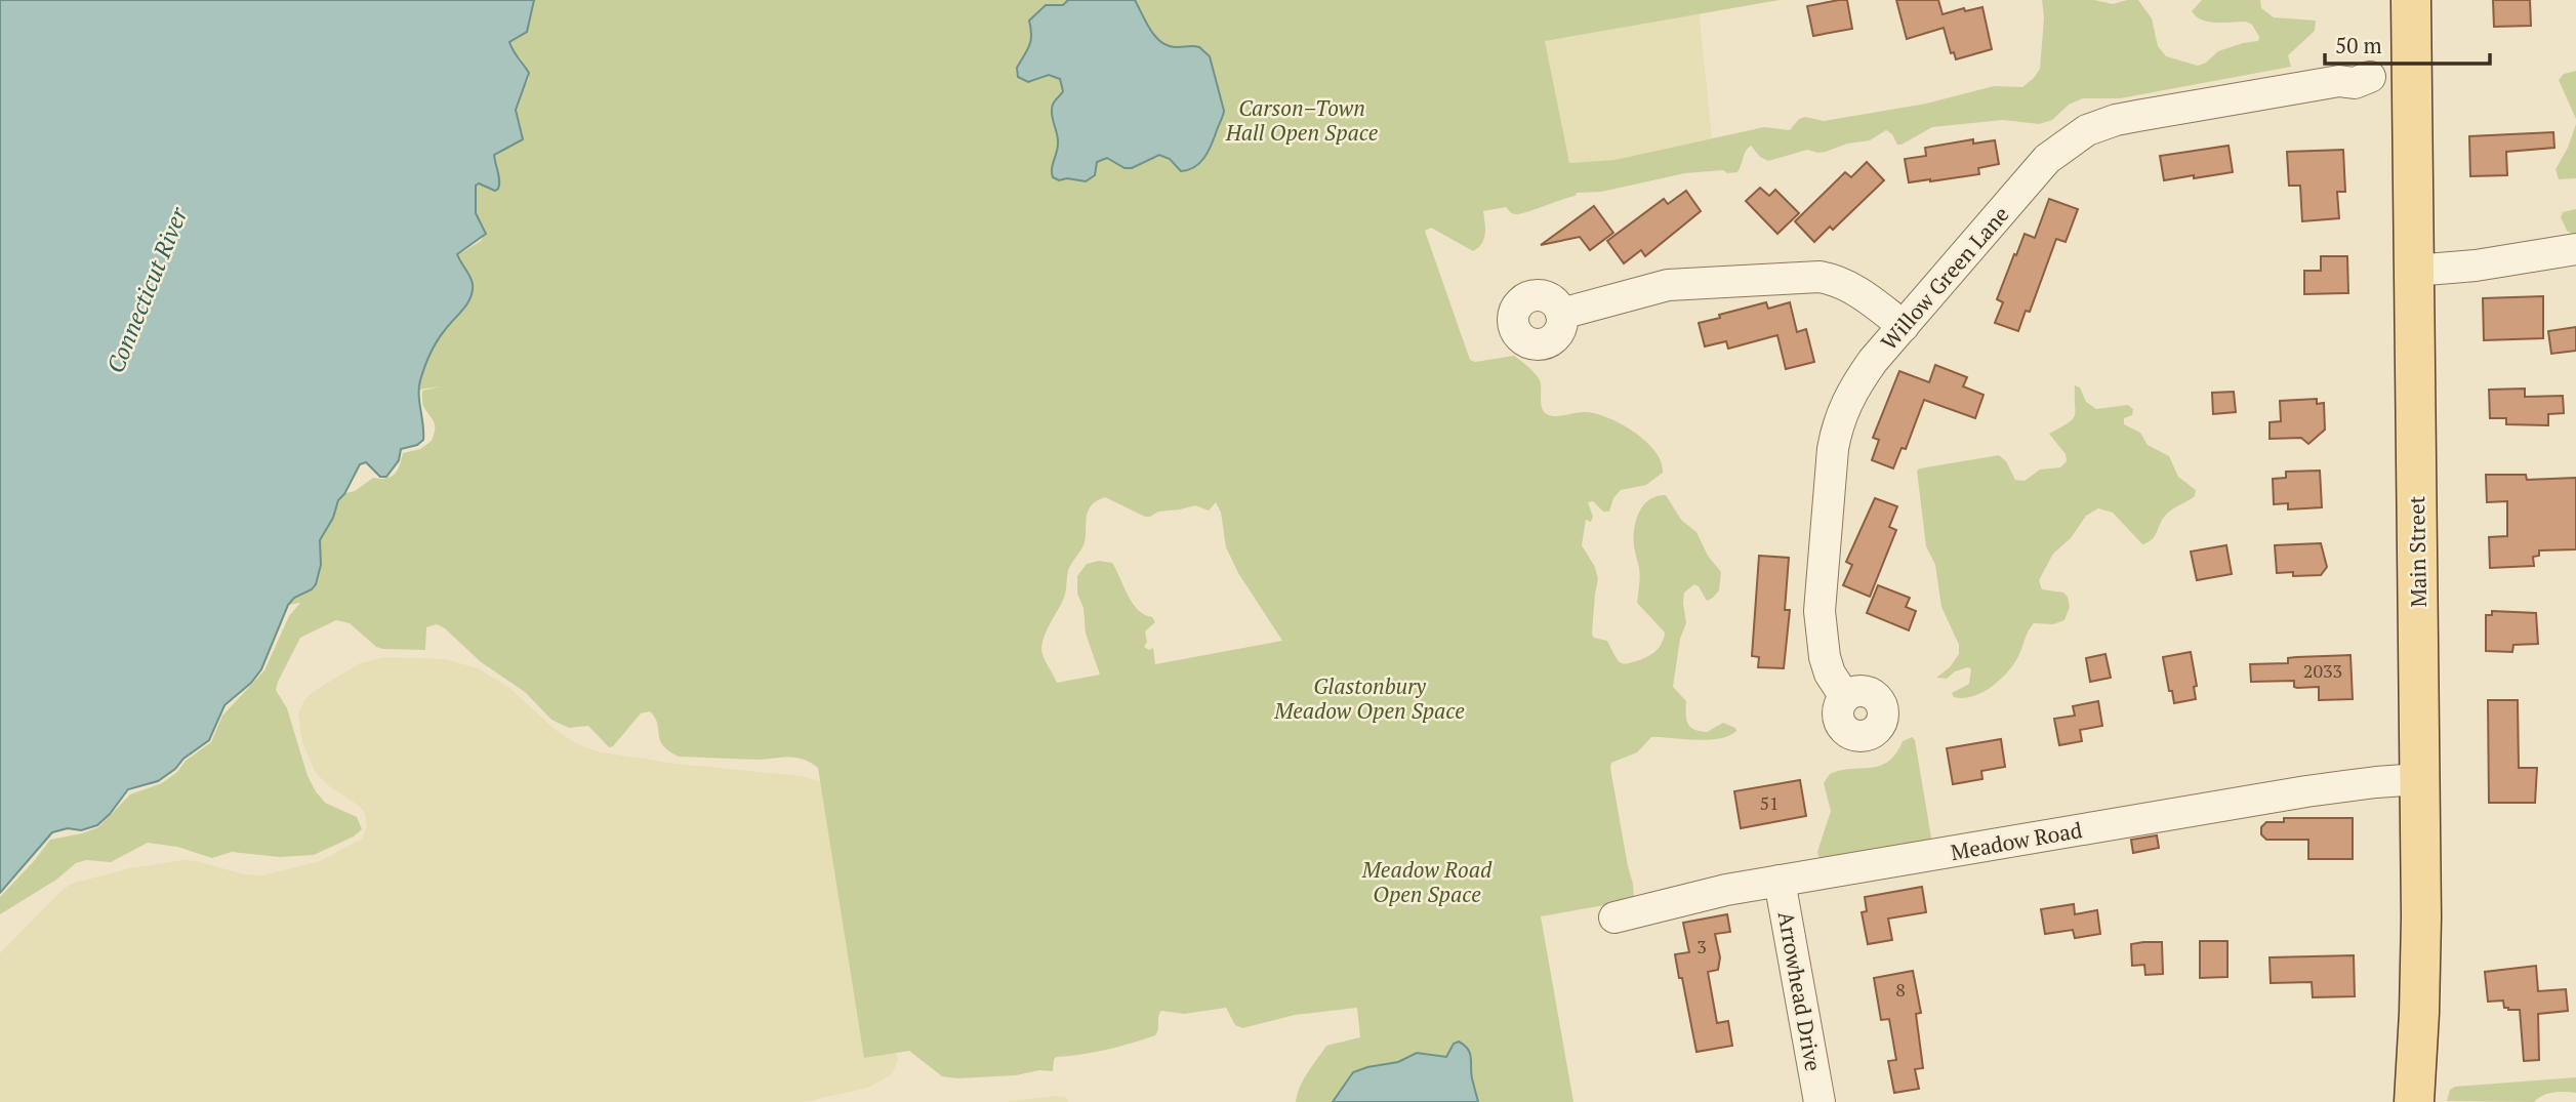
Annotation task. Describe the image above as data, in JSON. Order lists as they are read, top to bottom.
{
  "streets": {
    "main road": ["Main Street"],
    "street": ["Willow Green Lane", "Meadow Road", "Arrowhead Drive"]
  },
  "crossings": [
    ["Willow Green Lane", "Main Street"],
    ["Main Street", "Meadow Road"],
    ["Meadow Road", "Arrowhead Drive"]
  ],
  "water": ["Connecticut River"],
  "parks": ["Carson–Town Hall Open Space", "Glastonbury Meadow Open Space", "Meadow Road Open Space"],
  "house_numbers": [
    "2033",
    "51",
    "3",
    "8"
  ],
  "scale_bar": "50 m"
}
